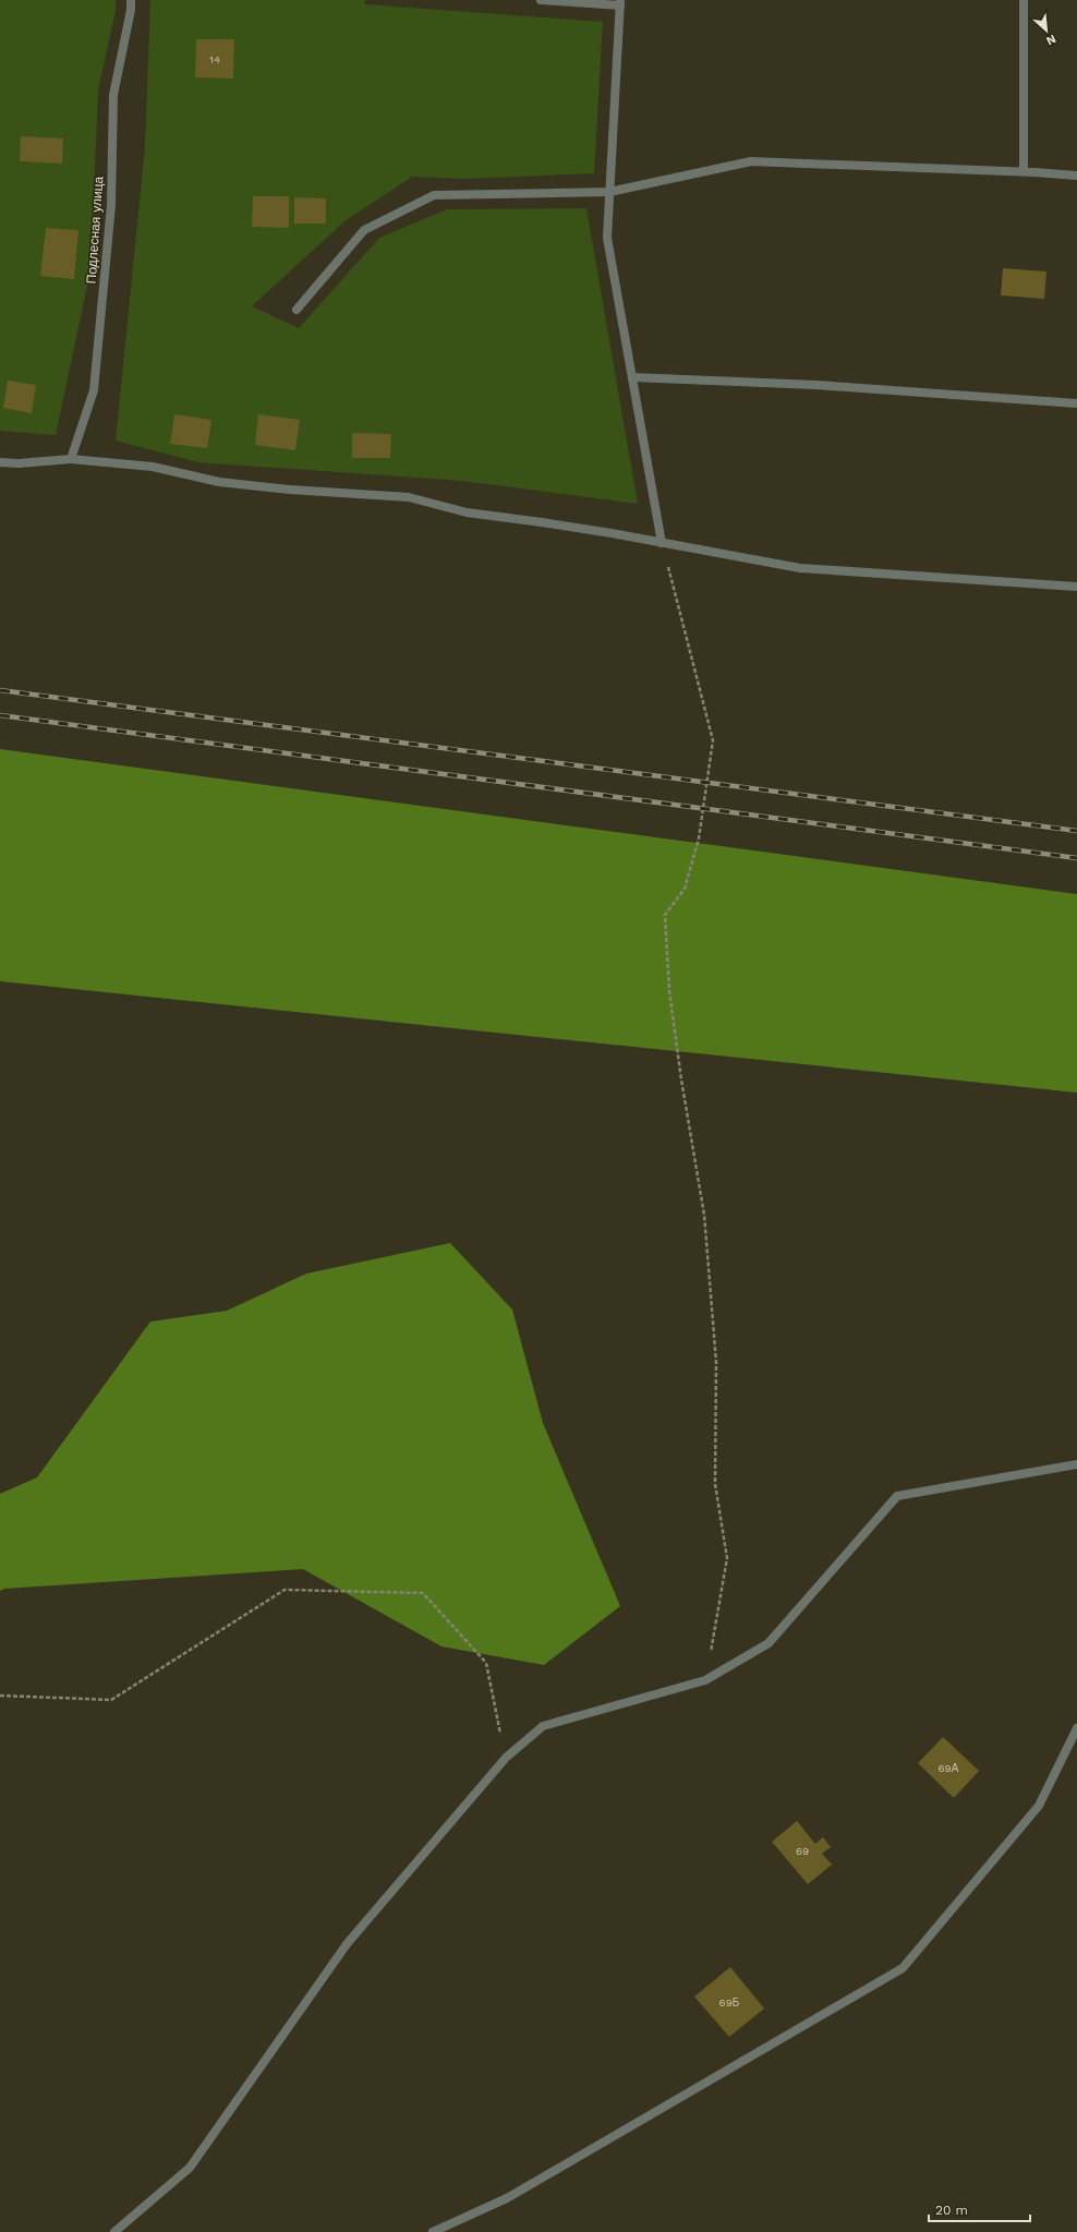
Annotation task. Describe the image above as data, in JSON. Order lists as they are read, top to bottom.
{
  "streets": {
    "street": ["Подлесная улица"]
  },
  "house_numbers": [
    "14",
    "69А",
    "69",
    "69Б"
  ],
  "scale_bar": "20 m",
  "north": "bottom right"
}
